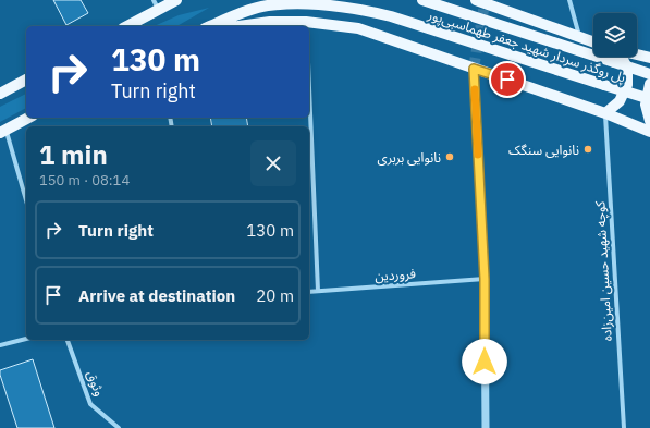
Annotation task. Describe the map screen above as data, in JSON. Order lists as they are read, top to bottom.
{
  "streets": {
    "main road": ["پل روگذر سردار شهید جعفر طهماسبی‌پور"],
    "street": ["کوچه شهید حسین امین‌زاده", "فروردین", "وثوق"]
  },
  "places": ["نانوایی سنگک", "نانوایی بربری"],
  "page": {
    "turn": ["130 m", "Turn right"],
    "heading": ["1 min", "150 m · 08:14"],
    "list": [
      {
        "name": "Turn right",
        "value": "130 m"
      },
      {
        "name": "Arrive at destination",
        "value": "20 m"
      }
    ]
  }
}
